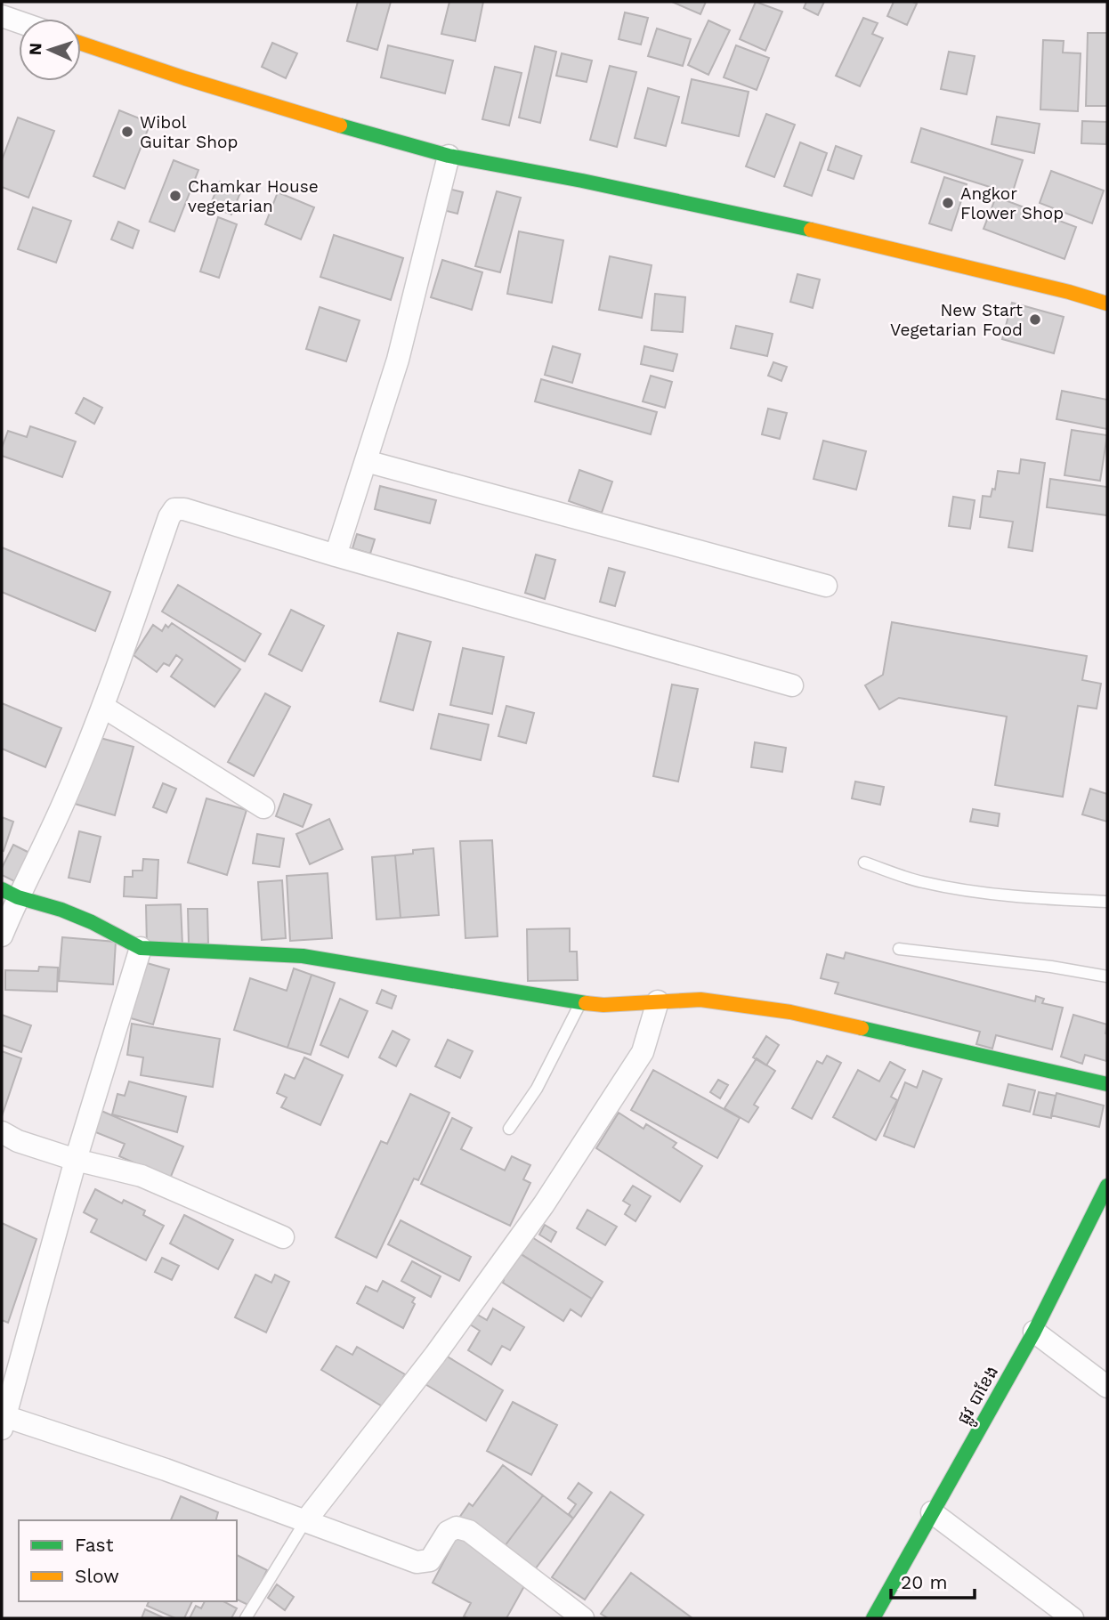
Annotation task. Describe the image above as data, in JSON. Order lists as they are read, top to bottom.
{
  "streets": {
    "street": ["ផ្លូវ បាខែង"]
  },
  "places": [
    "Wibol Guitar Shop",
    "Chamkar House vegetarian",
    "Angkor Flower Shop",
    "New Start Vegetarian Food"
  ],
  "legend": ["Fast", "Slow"],
  "scale_bar": "20 m",
  "north": "left"
}
